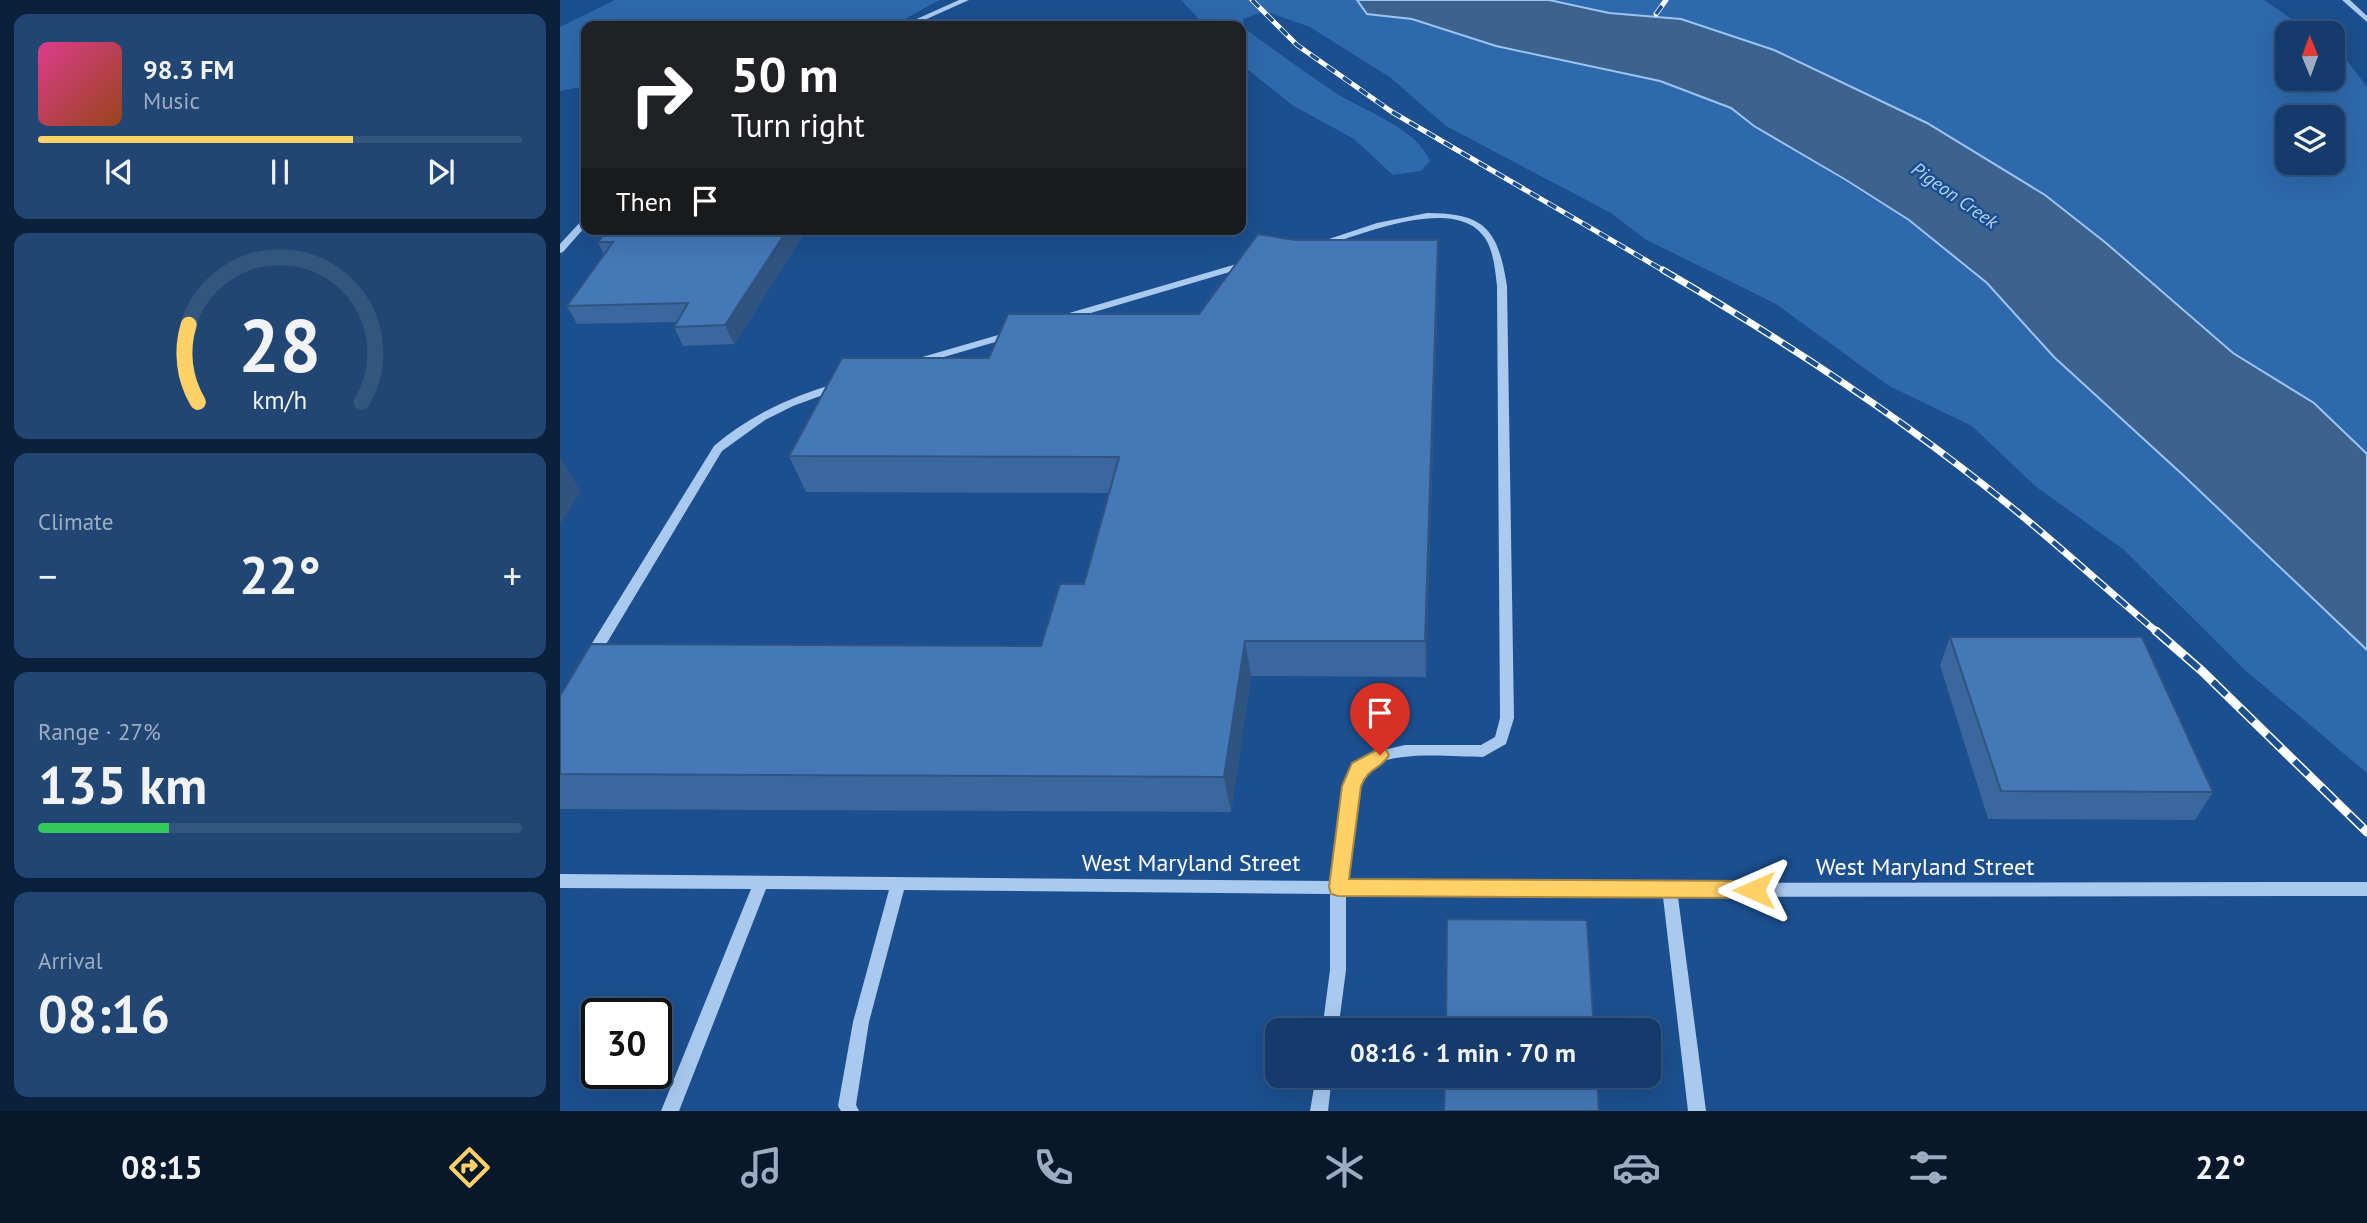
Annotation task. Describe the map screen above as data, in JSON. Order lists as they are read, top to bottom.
{
  "streets": {
    "street": ["West Maryland Street"]
  },
  "water": ["Pigeon Creek"],
  "north": "top",
  "page": {
    "turn": ["50 m", "Turn right"],
    "song": ["98.3 FM", "Music"],
    "then": "Then",
    "tile": [
      "Climate",
      ["Range · 27%", "135 km"],
      ["Arrival", "08:16"]
    ],
    "heat": ["−", "22°", "+"],
    "limit": "30",
    "trip": "08:16 · 1 min · 70 m",
    "tabs": ["08:15", "22°"],
    "gauge": ["28", "km/h"]
  }
}
